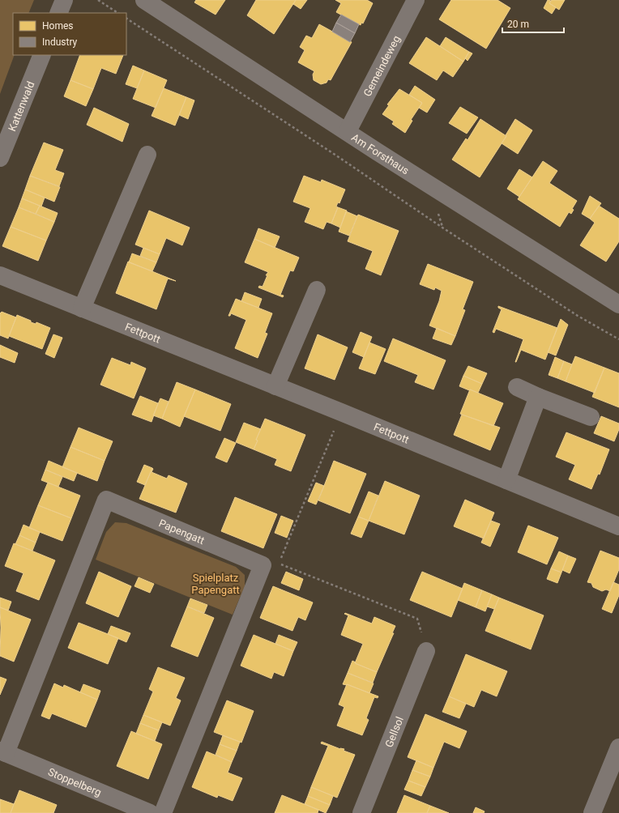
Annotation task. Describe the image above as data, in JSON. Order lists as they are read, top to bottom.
{
  "streets": {
    "street": [
      "Gemeindeweg",
      "Kattenwald",
      "Am Forsthaus",
      "Fettpott",
      "Papengatt",
      "Gellsol",
      "Stoppelberg"
    ]
  },
  "crossings": [
    ["Gemeindeweg", "Am Forsthaus"],
    ["Papengatt", "Stoppelberg"]
  ],
  "parks": ["Spielplatz Papengatt"],
  "legend": ["Homes", "Industry"],
  "scale_bar": "20 m"
}
